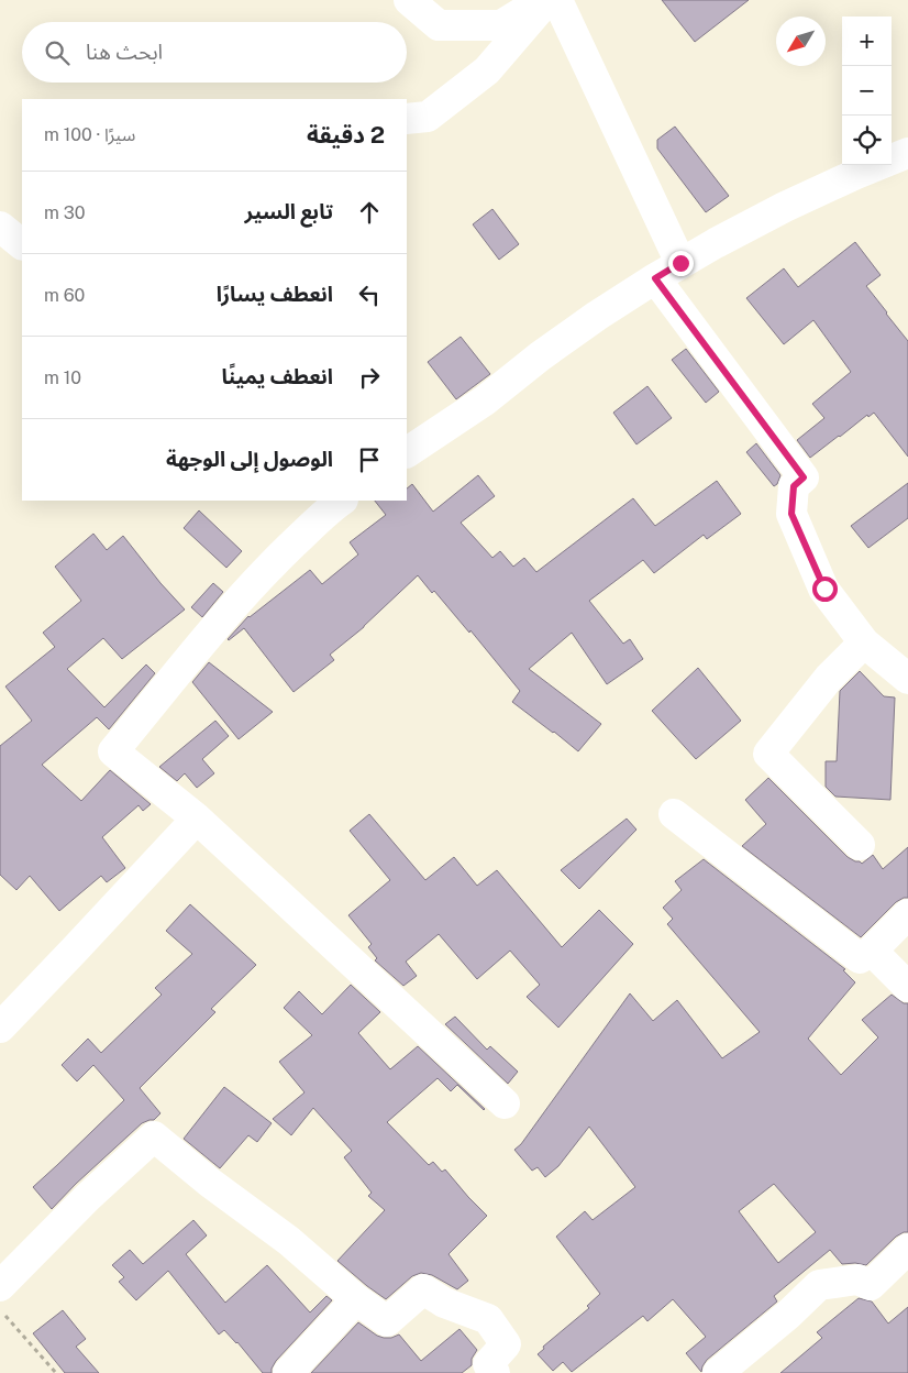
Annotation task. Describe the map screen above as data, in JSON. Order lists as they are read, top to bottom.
{
  "north": "bottom left",
  "page": {
    "map_buttons": ["+", "−"],
    "search": "ابحث هنا",
    "heading": ["2 دقيقة", "سيرًا · 100 m"],
    "list": [
      ["تابع السير", "30 m"],
      ["انعطف يسارًا", "60 m"],
      ["انعطف يمينًا", "10 m"],
      "الوصول إلى الوجهة"
    ]
  }
}
